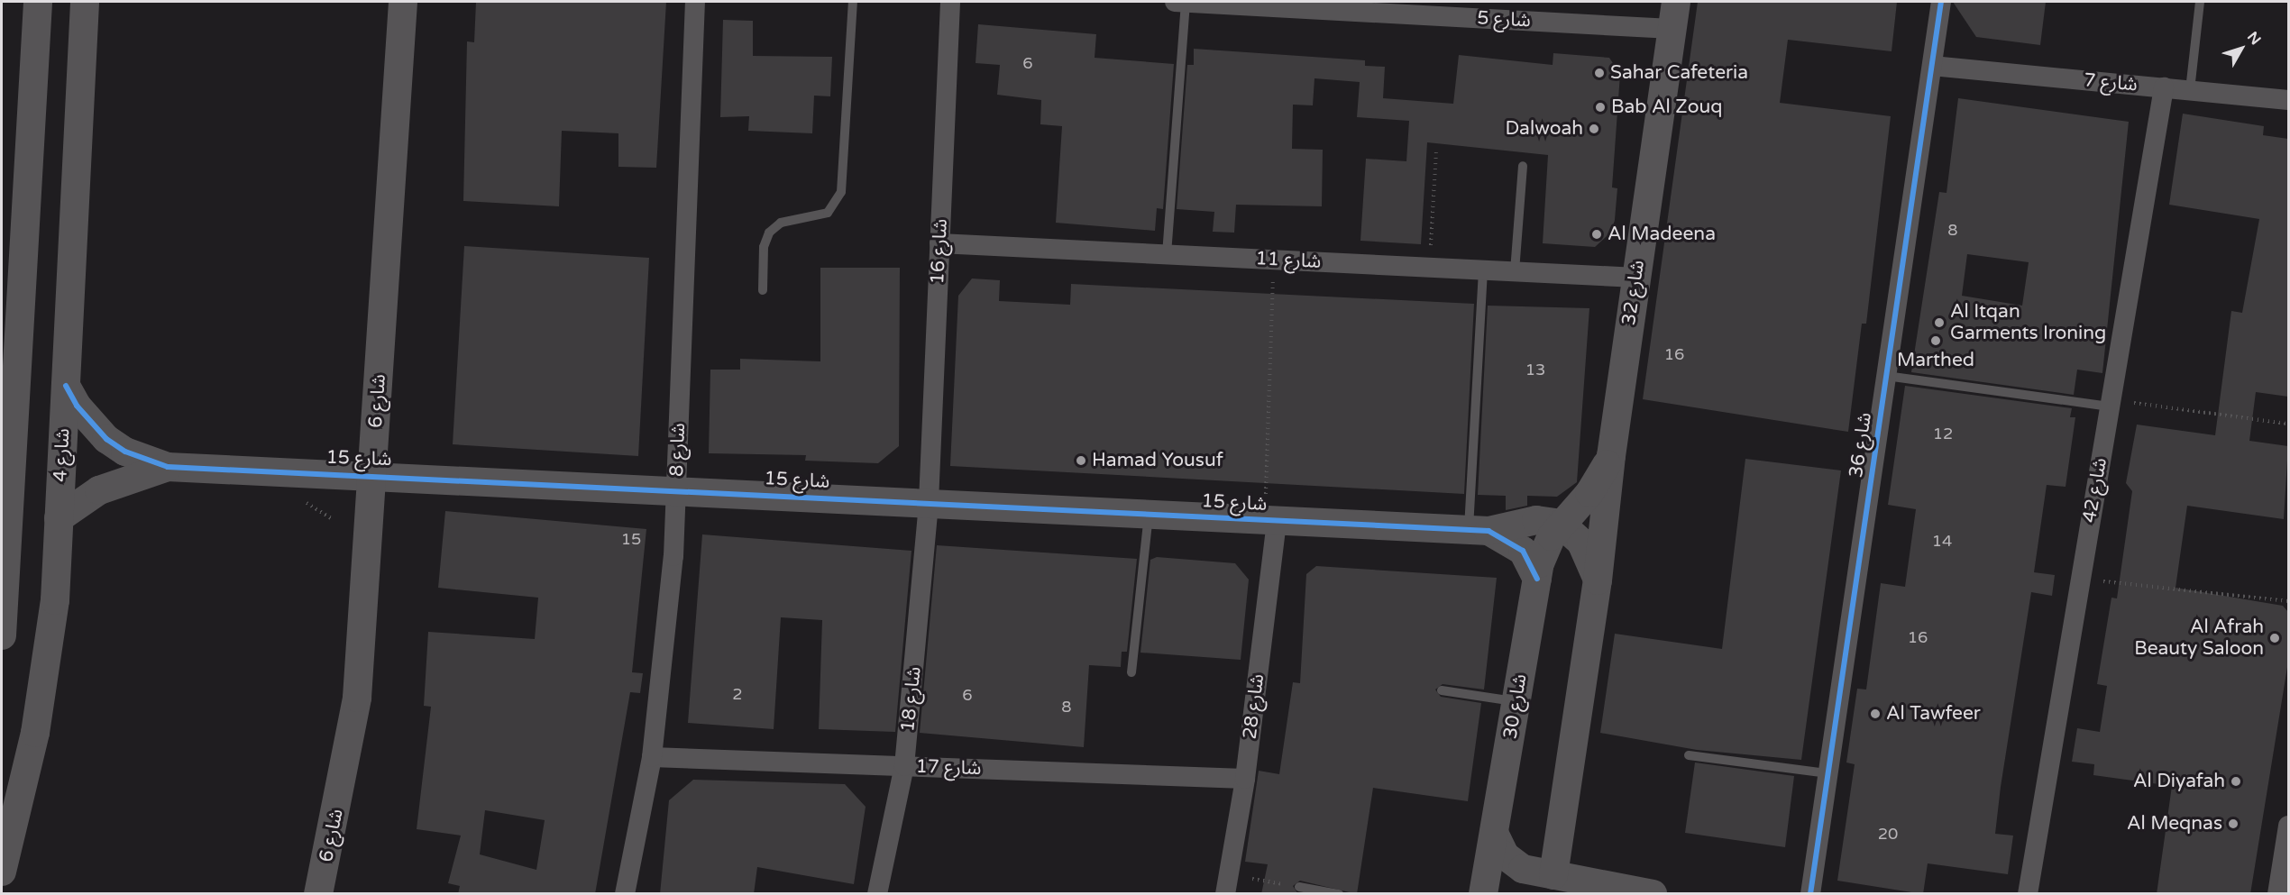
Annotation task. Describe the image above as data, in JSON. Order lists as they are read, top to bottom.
{
  "streets": {
    "street": [
      "شارع 5",
      "شارع 7",
      "شارع 16",
      "شارع 11",
      "شارع 32",
      "شارع 6",
      "شارع 36",
      "شارع 8",
      "شارع 4",
      "شارع 15",
      "شارع 42",
      "شارع 18",
      "شارع 28",
      "شارع 30",
      "شارع 17"
    ]
  },
  "crossings": [
    ["شارع 5", "شارع 32"],
    ["شارع 7", "شارع 36"],
    ["شارع 7", "شارع 42"],
    ["شارع 16", "شارع 11"],
    ["شارع 16", "شارع 15"],
    ["شارع 16", "شارع 18"],
    ["شارع 11", "شارع 32"],
    ["شارع 32", "شارع 15"],
    ["شارع 32", "شارع 30"],
    ["شارع 6", "شارع 15"],
    ["شارع 8", "شارع 15"],
    ["شارع 8", "شارع 17"],
    ["شارع 4", "شارع 15"],
    ["شارع 15", "شارع 18"],
    ["شارع 15", "شارع 28"],
    ["شارع 15", "شارع 30"],
    ["شارع 18", "شارع 17"],
    ["شارع 28", "شارع 17"]
  ],
  "places": [
    "Sahar Cafeteria",
    "Bab Al Zouq",
    "Dalwoah",
    "Al Madeena",
    "Al Itqan Garments Ironing",
    "Marthed",
    "Hamad Yousuf",
    "Al Afrah Beauty Saloon",
    "Al Tawfeer",
    "Al Diyafah",
    "Al Meqnas"
  ],
  "house_numbers": [
    "6",
    "8",
    "16",
    "13",
    "12",
    "15",
    "14",
    "16",
    "2",
    "6",
    "8",
    "20"
  ],
  "north": "top right"
}
